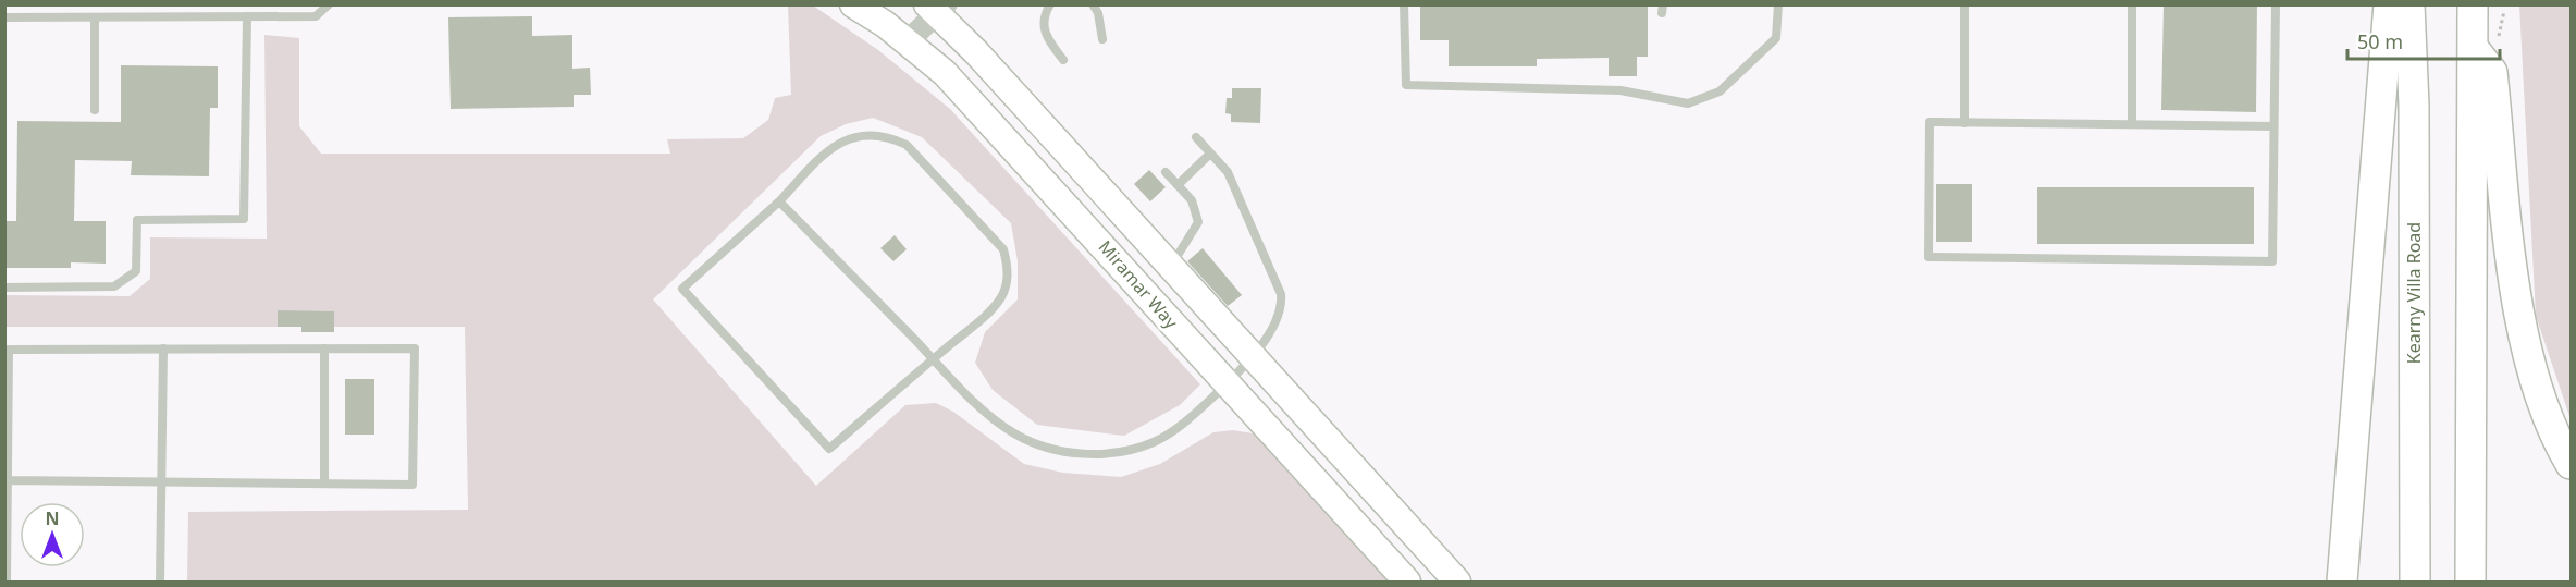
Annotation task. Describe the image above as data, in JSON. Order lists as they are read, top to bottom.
{
  "streets": {
    "main road": ["Miramar Way", "Kearny Villa Road"]
  },
  "scale_bar": "50 m",
  "north": "top"
}
